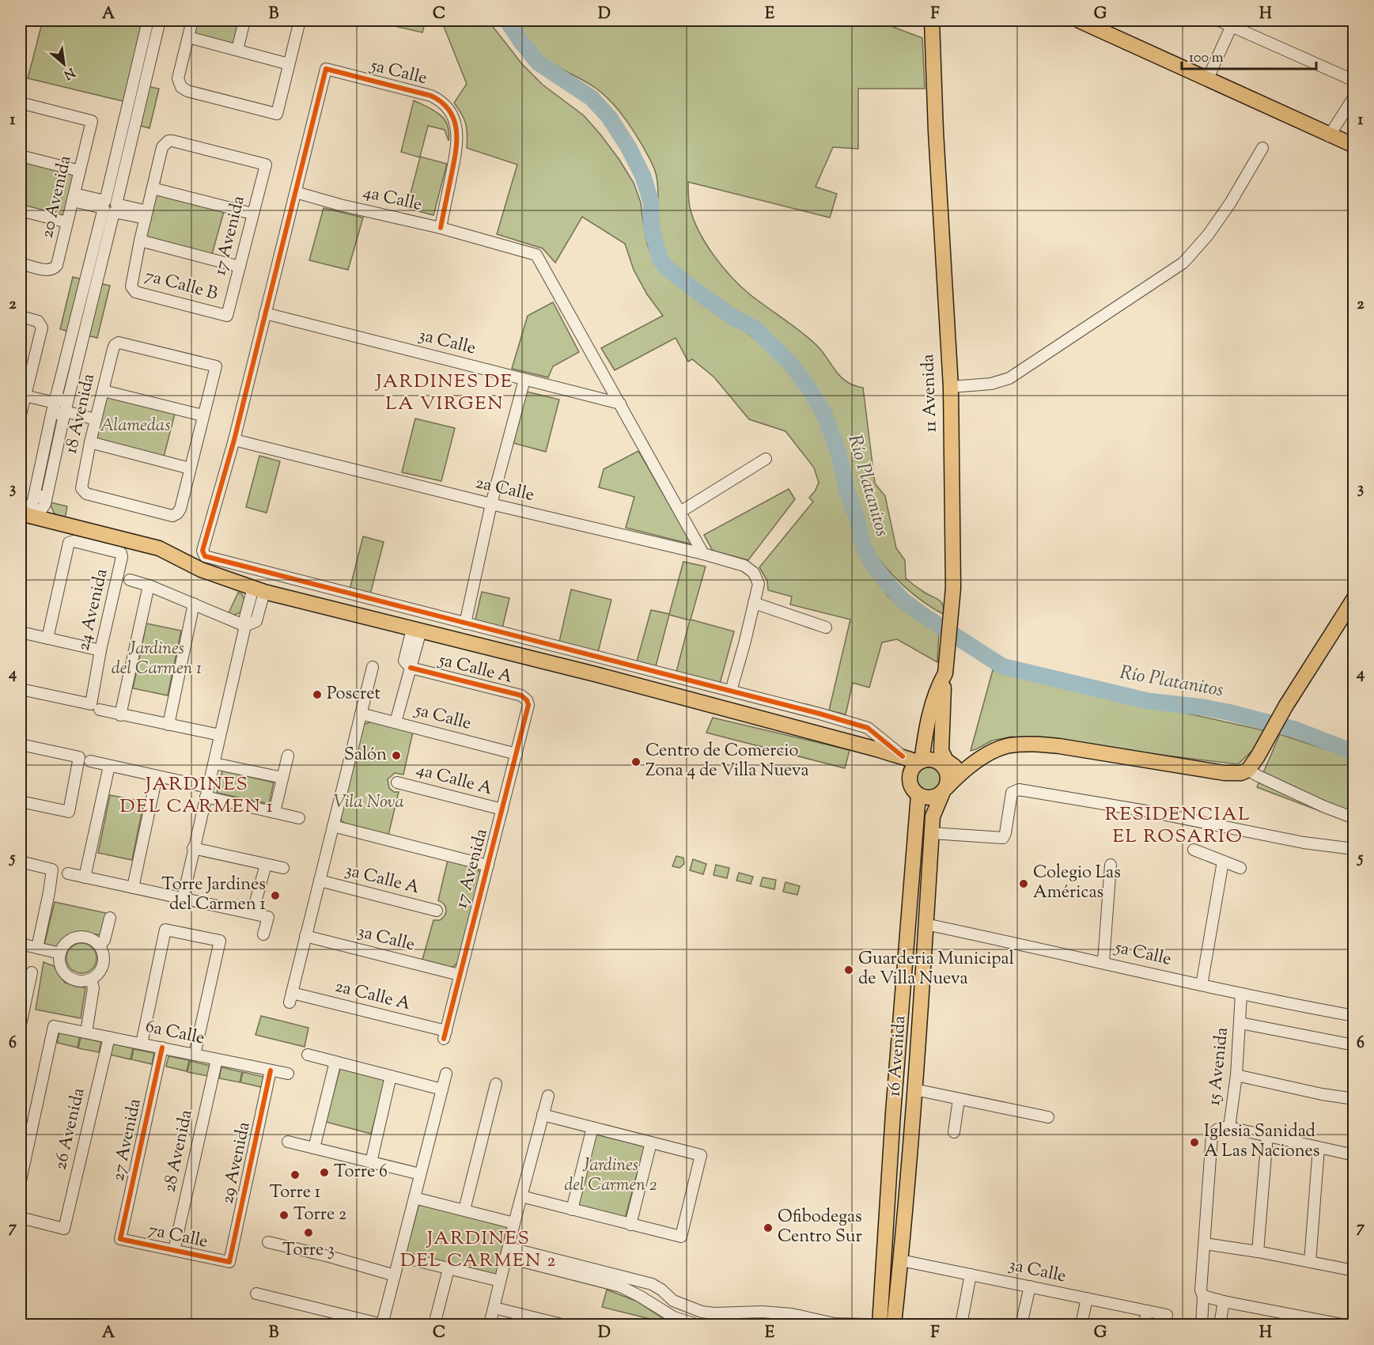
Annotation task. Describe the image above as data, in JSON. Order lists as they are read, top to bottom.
{
  "streets": {
    "main road": ["11 Avenida", "16 Avenida"],
    "street": [
      "5a Calle",
      "20 Avenida",
      "4a Calle",
      "17 Avenida",
      "7a Calle B",
      "3a Calle",
      "18 Avenida",
      "2a Calle",
      "24 Avenida",
      "5a Calle A",
      "4a Calle A",
      "3a Calle A",
      "2a Calle A",
      "6a Calle",
      "15 Avenida",
      "26 Avenida",
      "27 Avenida",
      "28 Avenida",
      "29 Avenida",
      "7a Calle"
    ]
  },
  "crossings": [
    ["5a Calle", "4a Calle"],
    ["5a Calle", "17 Avenida"],
    ["5a Calle", "16 Avenida"],
    ["5a Calle", "15 Avenida"],
    ["4a Calle", "3a Calle"],
    ["17 Avenida", "7a Calle B"],
    ["17 Avenida", "3a Calle"],
    ["17 Avenida", "5a Calle A"],
    ["17 Avenida", "4a Calle A"],
    ["17 Avenida", "2a Calle A"],
    ["3a Calle", "2a Calle A"],
    ["3a Calle", "16 Avenida"],
    ["11 Avenida", "16 Avenida"],
    ["6a Calle", "26 Avenida"],
    ["6a Calle", "27 Avenida"],
    ["6a Calle", "28 Avenida"],
    ["6a Calle", "29 Avenida"],
    ["27 Avenida", "7a Calle"],
    ["28 Avenida", "7a Calle"],
    ["29 Avenida", "7a Calle"]
  ],
  "districts": [
    "JARDINES DE LA VIRGEN",
    "JARDINES DEL CARMEN 1",
    "RESIDENCIAL EL ROSARIO",
    "JARDINES DEL CARMEN 2"
  ],
  "water": ["Río Platanitos"],
  "parks": [
    "Alamedas",
    "Jardines del Carmen 1",
    "Vila Nova",
    "Jardines del Carmen 2"
  ],
  "places": [
    "Poscret",
    "Salón",
    "Centro de Comercio Zona 4 de Villa Nueva",
    "Colegio Las Américas",
    "Torre Jardines del Carmen 1",
    "Guarderia Municipal de Villa Nueva",
    "Iglesia Sanidad A Las Naciones",
    "Torre 6",
    "Torre 1",
    "Torre 2",
    "Ofibodegas Centro Sur",
    "Torre 3"
  ],
  "scale_bar": "100 m",
  "north": "bottom right",
  "grid": {
    "columns": [
      "A",
      "B",
      "C",
      "D",
      "E",
      "F",
      "G",
      "H"
    ],
    "rows": [
      "1",
      "2",
      "3",
      "4",
      "5",
      "6",
      "7"
    ]
  }
}
